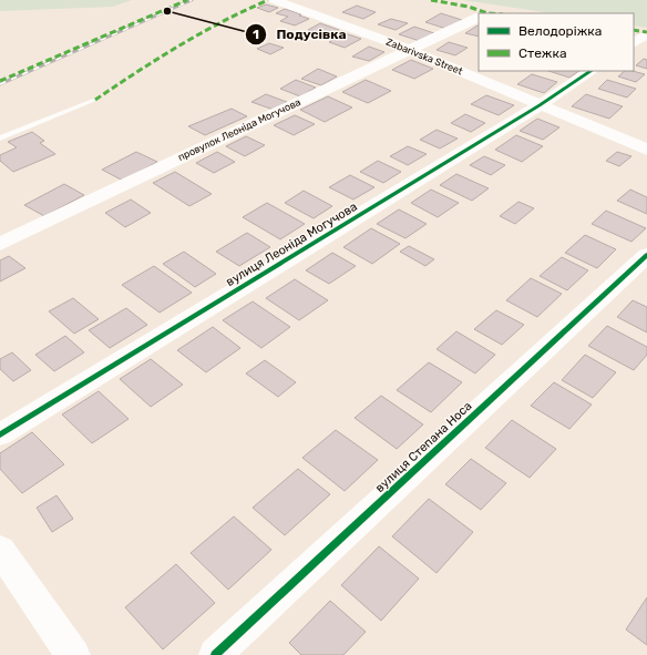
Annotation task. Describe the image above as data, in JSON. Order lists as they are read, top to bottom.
{
  "streets": {
    "street": [
      "Zabarivska Street",
      "провулок Леоніда Могучова",
      "вулиця Леоніда Могучова",
      "вулиця Степана Носа"
    ]
  },
  "crossings": [
    ["Zabarivska Street", "провулок Леоніда Могучова"],
    ["Zabarivska Street", "вулиця Леоніда Могучова"]
  ],
  "places": ["Подусівка"],
  "legend": ["Велодоріжка", "Стежка"]
}
